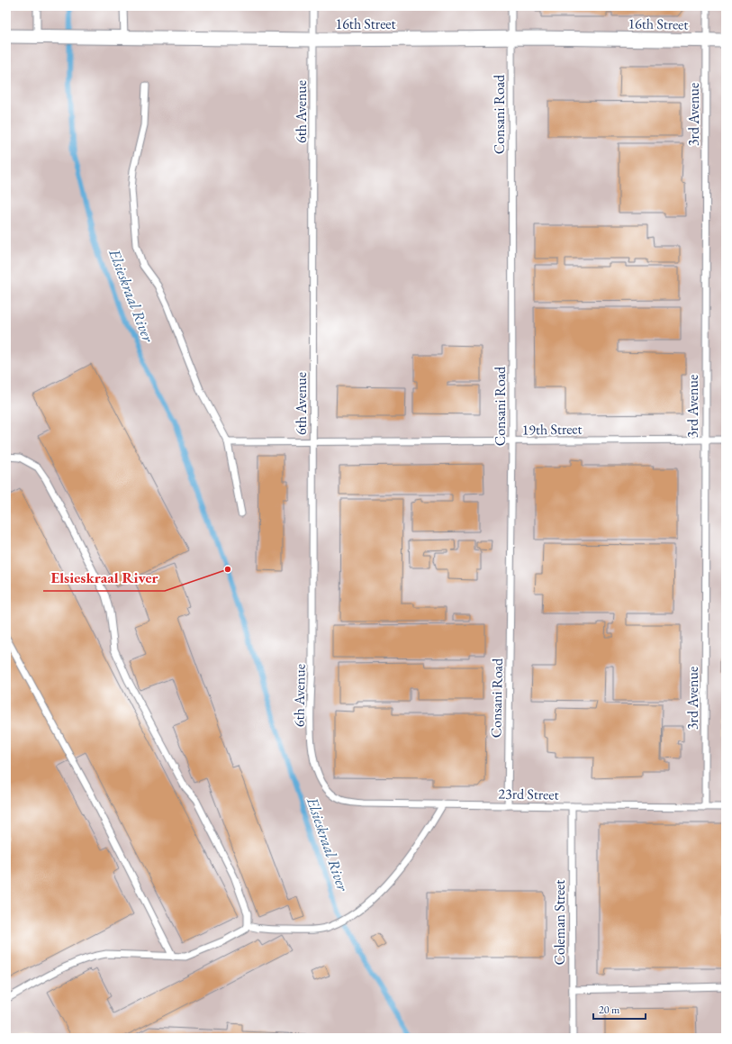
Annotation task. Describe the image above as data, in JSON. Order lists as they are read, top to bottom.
{
  "streets": {
    "street": ["16th Street"],
    "lane": [
      "6th Avenue",
      "Consani Road",
      "3rd Avenue",
      "19th Street",
      "23rd Street",
      "Coleman Street"
    ]
  },
  "crossings": [
    ["16th Street", "6th Avenue"],
    ["16th Street", "Consani Road"],
    ["16th Street", "3rd Avenue"],
    ["6th Avenue", "19th Street"],
    ["6th Avenue", "23rd Street"],
    ["Consani Road", "19th Street"],
    ["Consani Road", "23rd Street"],
    ["3rd Avenue", "19th Street"],
    ["3rd Avenue", "23rd Street"],
    ["23rd Street", "Coleman Street"]
  ],
  "water": ["Elsieskraal River"],
  "places": ["Elsieskraal River"],
  "scale_bar": "20 m"
}
